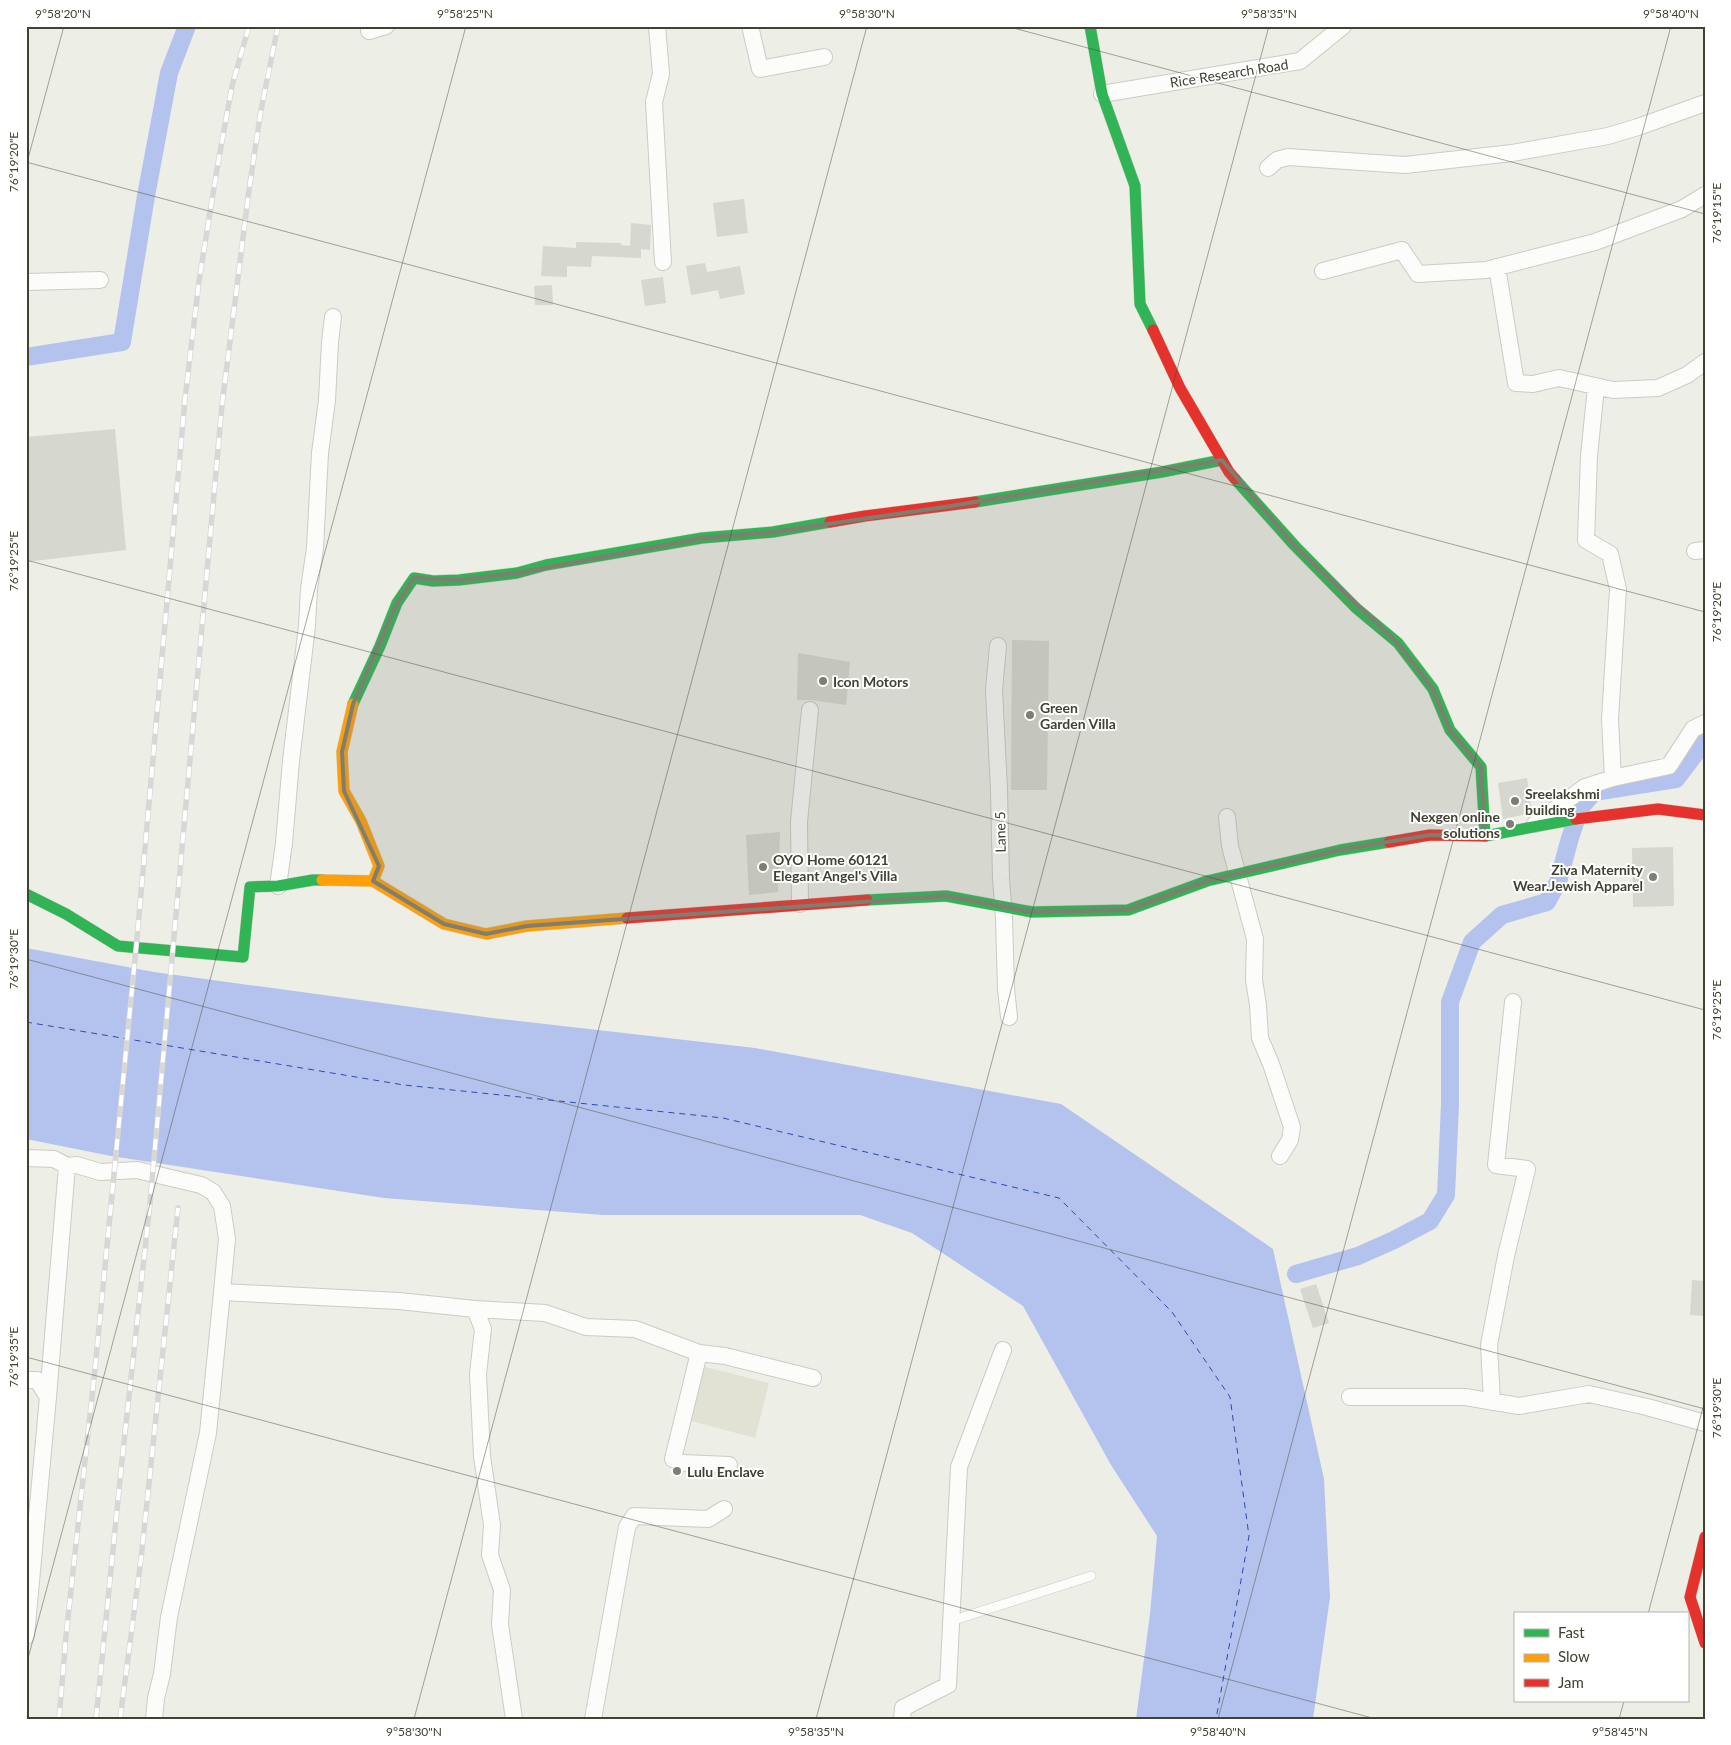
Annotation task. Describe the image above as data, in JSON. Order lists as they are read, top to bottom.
{
  "streets": {
    "street": ["Rice Research Road", "Lane 5"]
  },
  "places": [
    "Icon Motors",
    "Green Garden Villa",
    "Sreelakshmi building",
    "Nexgen online solutions",
    "OYO Home 60121 Elegant Angel's Villa",
    "Ziva Maternity Wear.Jewish Apparel",
    "Lulu Enclave"
  ],
  "legend": ["Fast", "Slow", "Jam"],
  "coordinates": [
    "9°58'20\"N",
    "9°58'25\"N",
    "9°58'30\"N",
    "9°58'35\"N",
    "9°58'40\"N",
    "76°19'20\"E",
    "76°19'15\"E",
    "76°19'25\"E",
    "76°19'30\"E",
    "76°19'35\"E",
    "9°58'45\"N"
  ]
}
